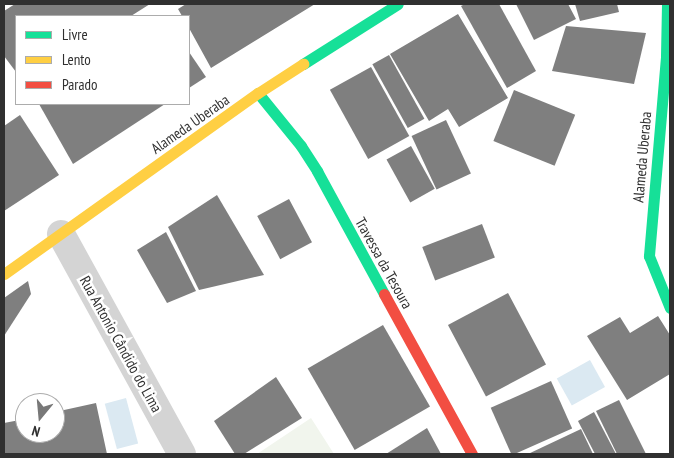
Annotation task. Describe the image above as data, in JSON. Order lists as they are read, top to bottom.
{
  "streets": {
    "street": ["Alameda Uberaba", "Travessa da Tesoura", "Rua Antonio Cândido do Lima"]
  },
  "crossings": [
    ["Alameda Uberaba", "Travessa da Tesoura"],
    ["Alameda Uberaba", "Rua Antonio Cândido do Lima"]
  ],
  "legend": ["Livre", "Lento", "Parado"],
  "north": "bottom"
}
